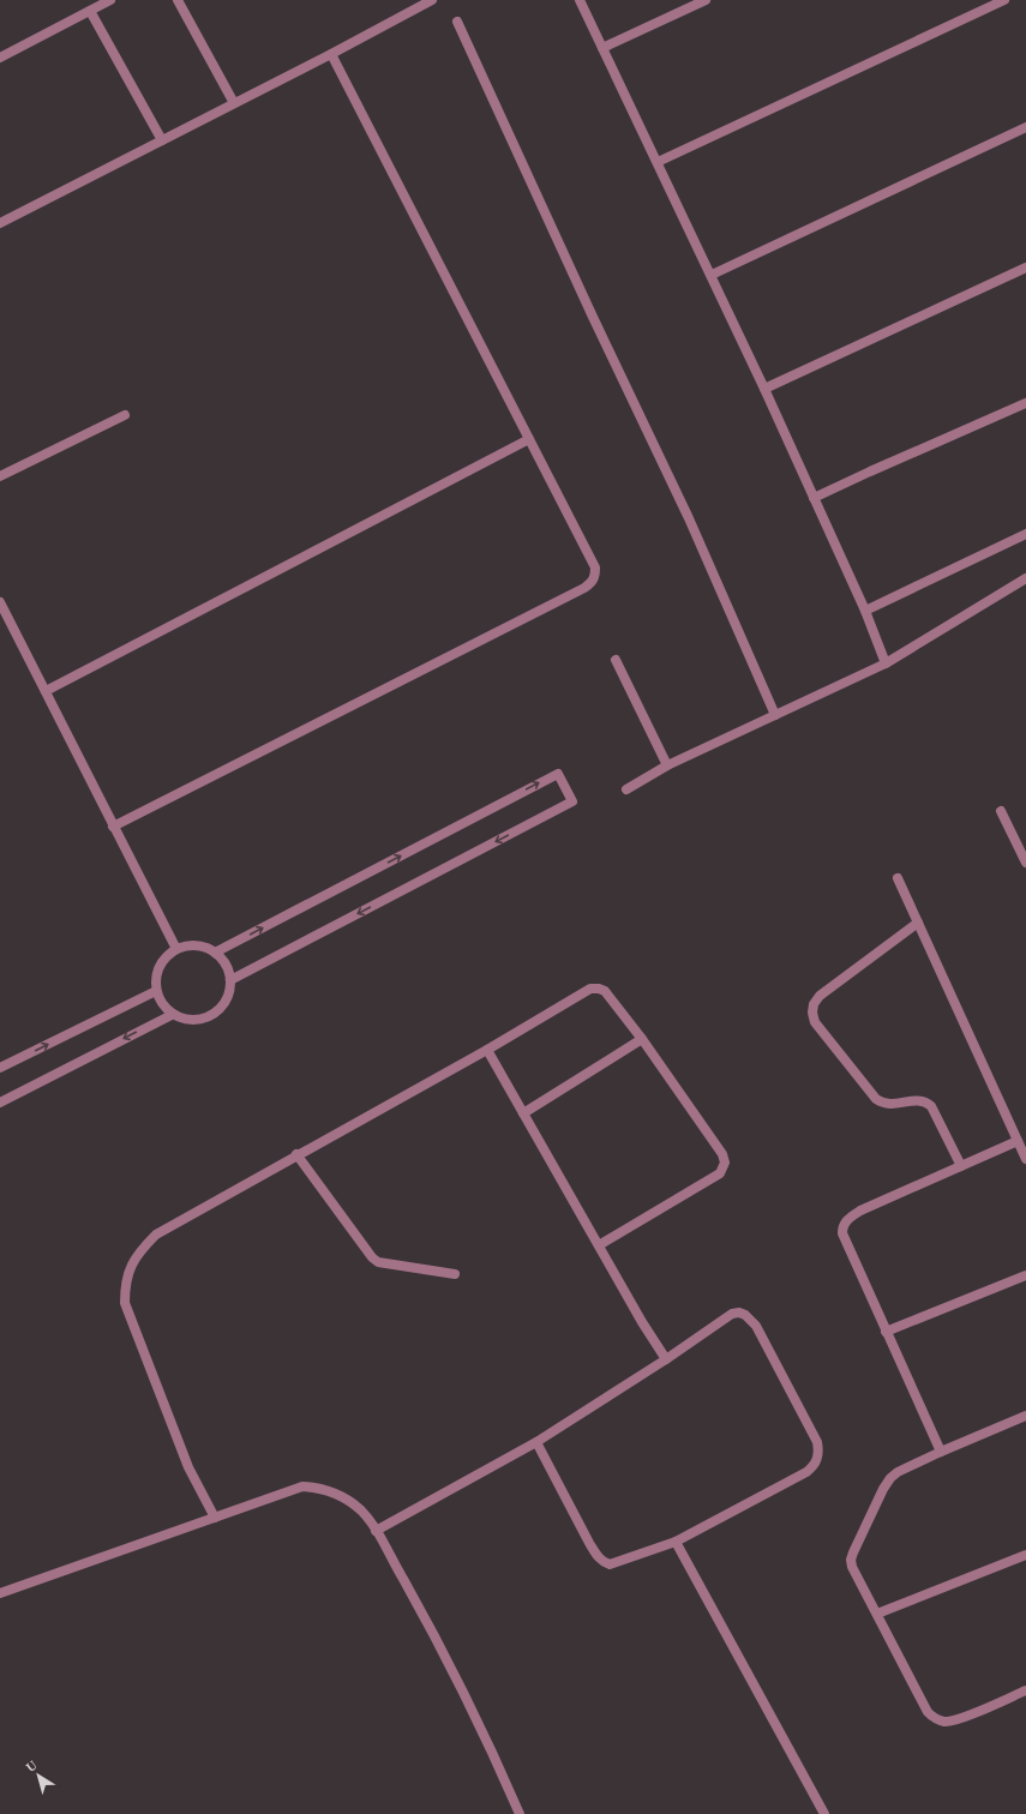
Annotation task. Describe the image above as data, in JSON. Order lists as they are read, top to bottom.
{
  "north": "top left"
}
